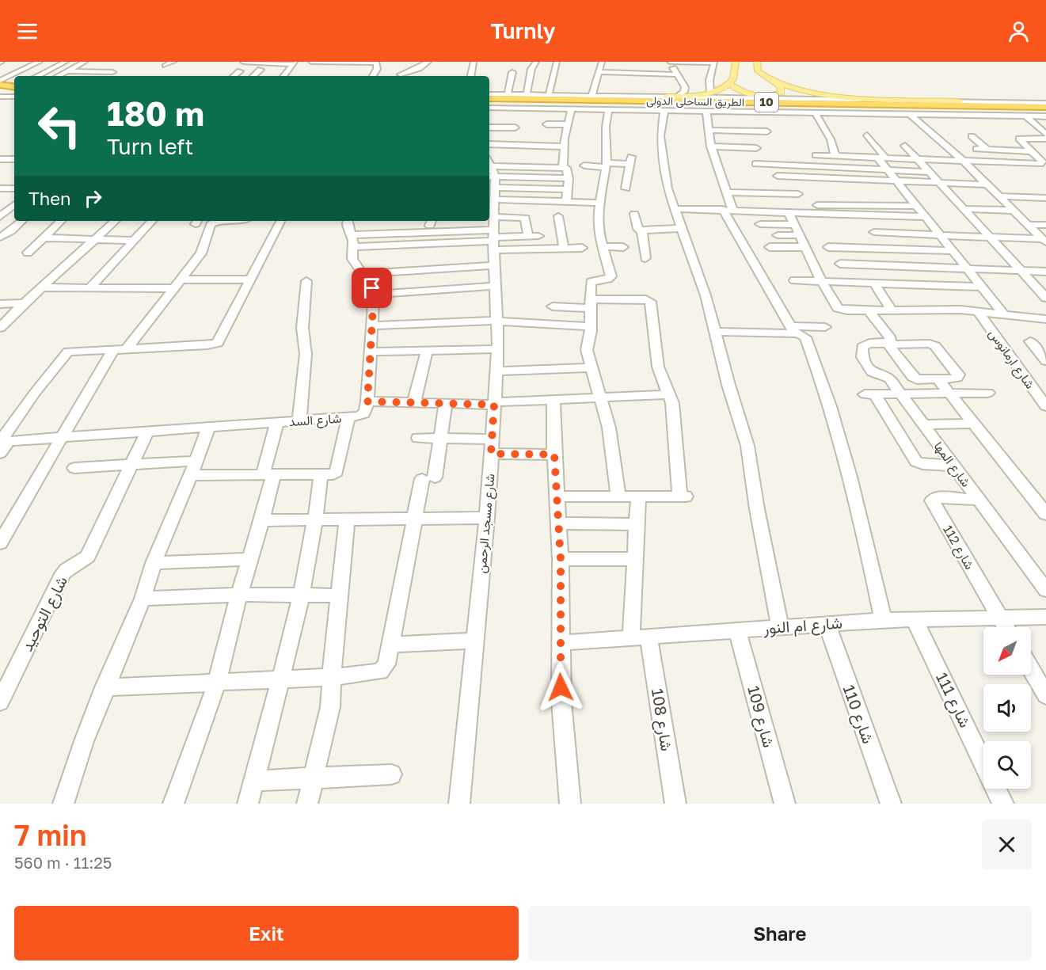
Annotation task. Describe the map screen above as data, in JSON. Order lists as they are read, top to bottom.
{
  "streets": {
    "highway": ["الطريق الساحلى الدولى", "10"],
    "street": [
      "شارع ارمانوس",
      "شارع السد",
      "شارع المها",
      "شارع مسجد الرحمن",
      "شارع 112",
      "شارع التوحيد",
      "شارع ام النور",
      "شارع 111",
      "شارع 110",
      "شارع 109",
      "شارع 108"
    ]
  },
  "crossings": [
    ["شارع السد", "شارع التوحيد"],
    ["شارع المها", "شارع 112"],
    ["شارع 112", "شارع ام النور"],
    ["شارع ام النور", "شارع 111"],
    ["شارع ام النور", "شارع 110"],
    ["شارع ام النور", "شارع 109"],
    ["شارع ام النور", "شارع 108"]
  ],
  "north": "bottom left",
  "page": {
    "header": "Turnly",
    "turn": ["180 m", "Turn left"],
    "then": "Then",
    "heading": ["7 min", "560 m · 11:25"],
    "buttons": ["Exit", "Share"]
  }
}
